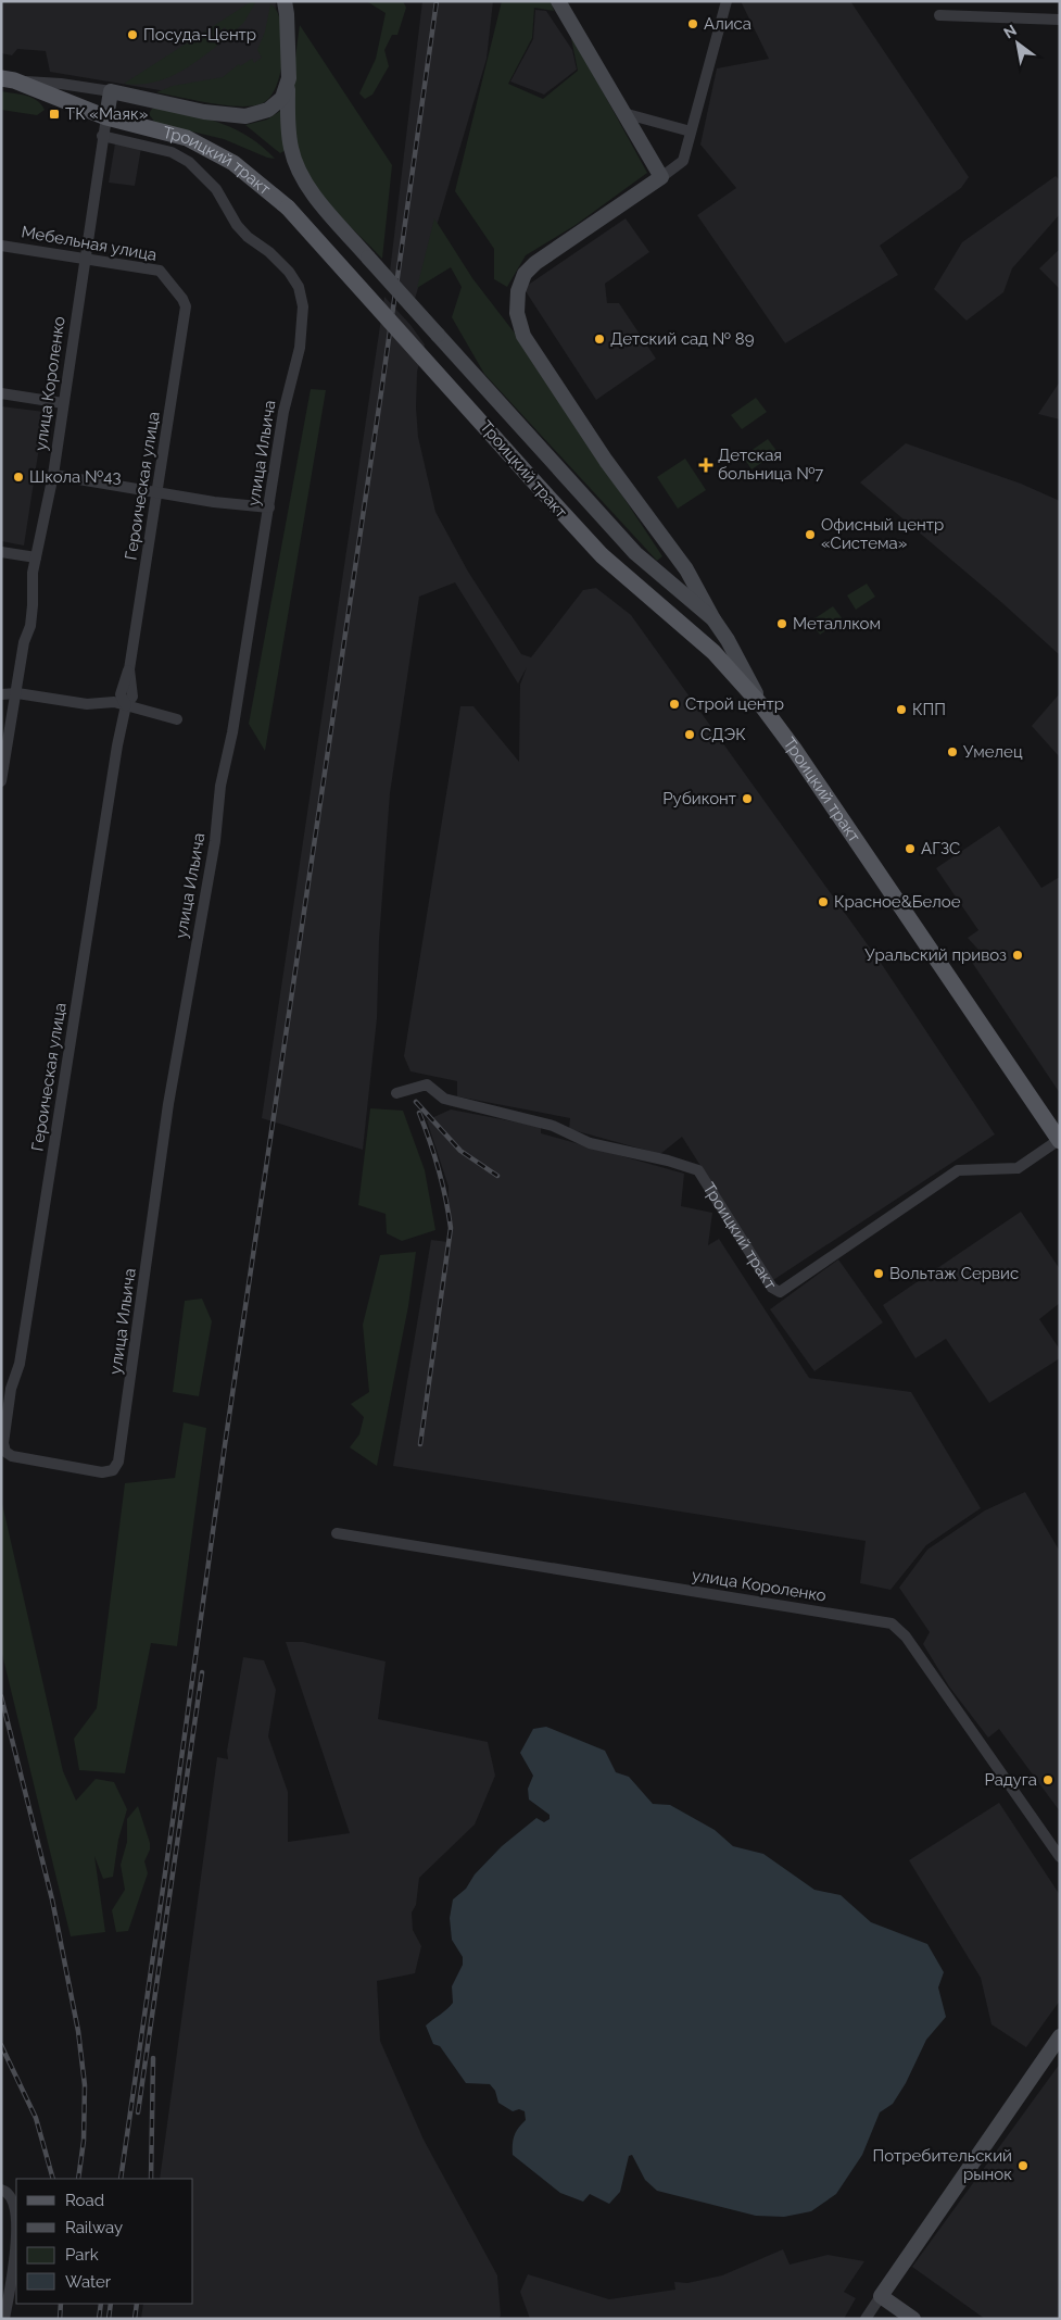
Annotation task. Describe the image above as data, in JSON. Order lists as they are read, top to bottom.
{
  "streets": {
    "main road": ["Троицкий тракт"],
    "street": [
      "Мебельная улица",
      "улица Короленко",
      "улица Ильича",
      "Героическая улица"
    ]
  },
  "crossings": [
    ["Троицкий тракт", "улица Короленко"],
    ["Мебельная улица", "улица Короленко"],
    ["Мебельная улица", "Героическая улица"],
    ["улица Короленко", "улица Ильича"],
    ["улица Ильича", "Героическая улица"]
  ],
  "places": {
    "other": [
      "Алиса",
      "Посуда-Центр",
      "Детский сад № 89",
      "Школа №43",
      "Офисный центр «Система»",
      "Металлком",
      "Строй центр",
      "КПП",
      "СДЭК",
      "Умелец",
      "Рубиконт",
      "АГЗС",
      "Красное&Белое",
      "Уральский привоз",
      "Вольтаж Сервис",
      "Радуга",
      "Потребительский рынок"
    ],
    "transit": ["ТК «Маяк»"],
    "health": ["Детская больница №7"]
  },
  "legend": [
    "Road",
    "Railway",
    "Park",
    "Water"
  ],
  "north": "top left"
}
